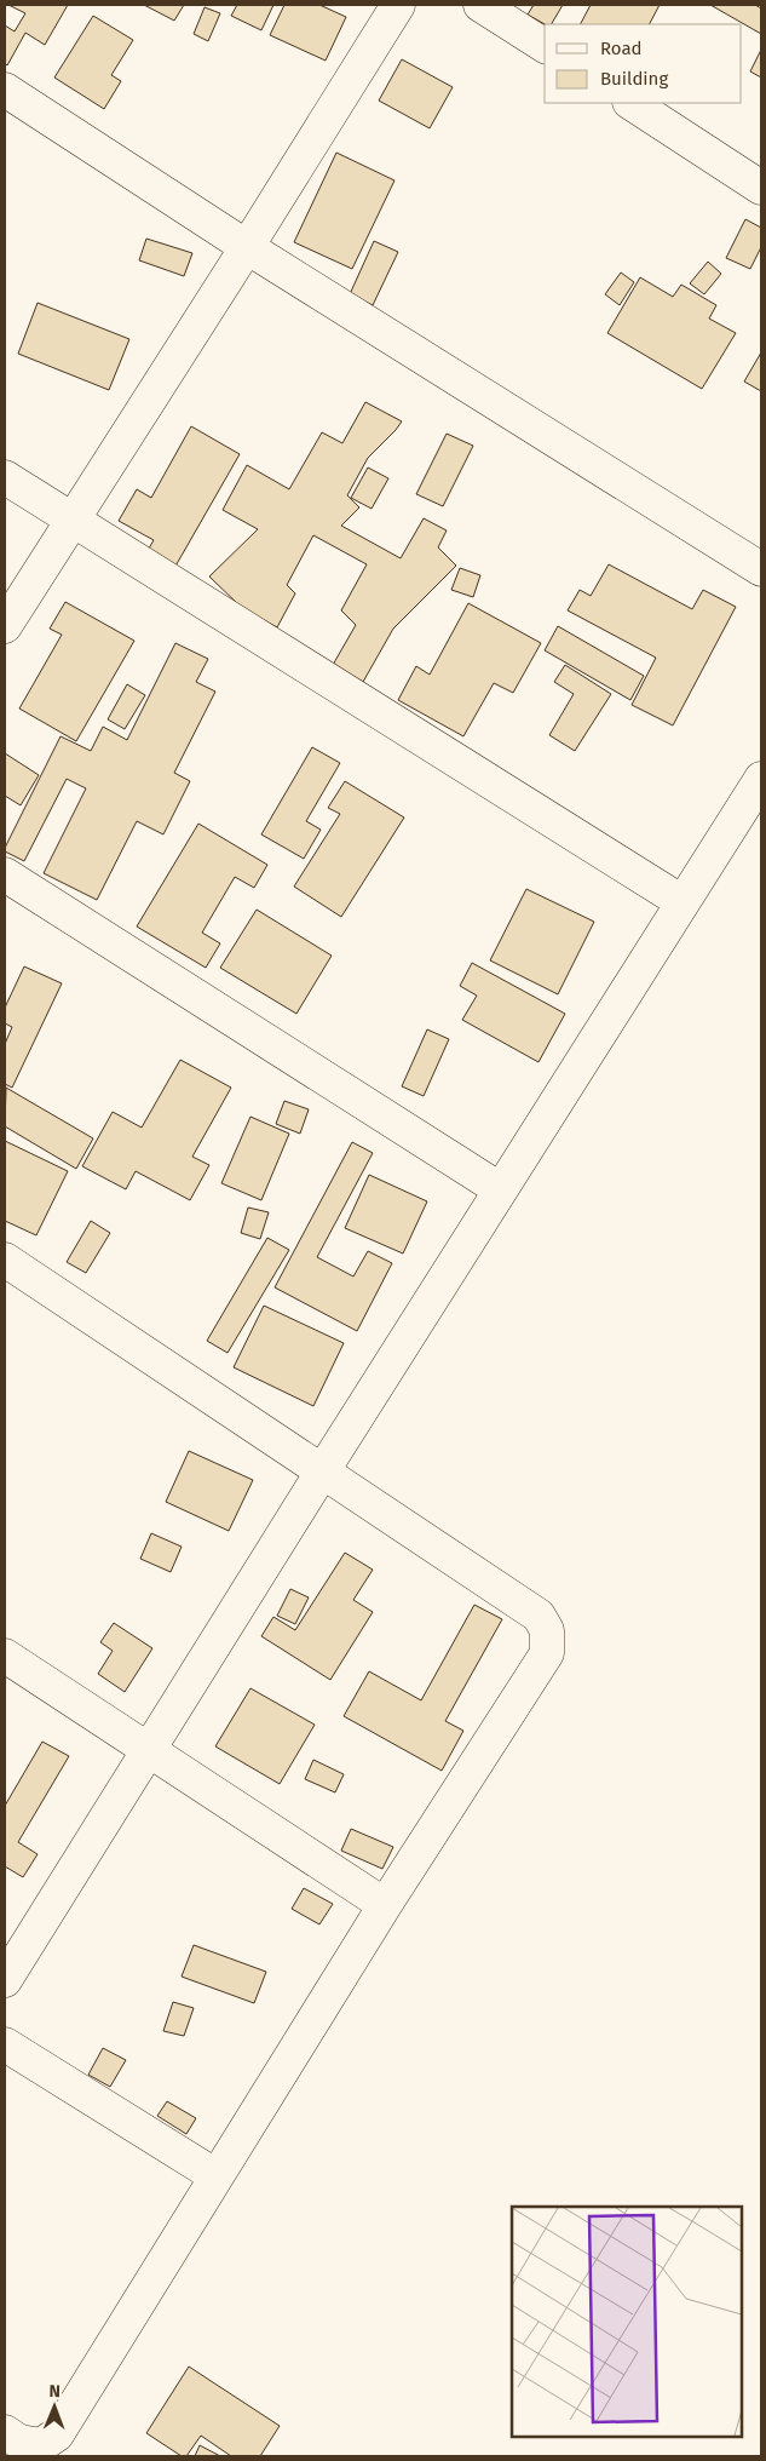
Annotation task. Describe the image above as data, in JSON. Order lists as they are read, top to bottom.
{
  "legend": ["Road", "Building"],
  "north": "top"
}
